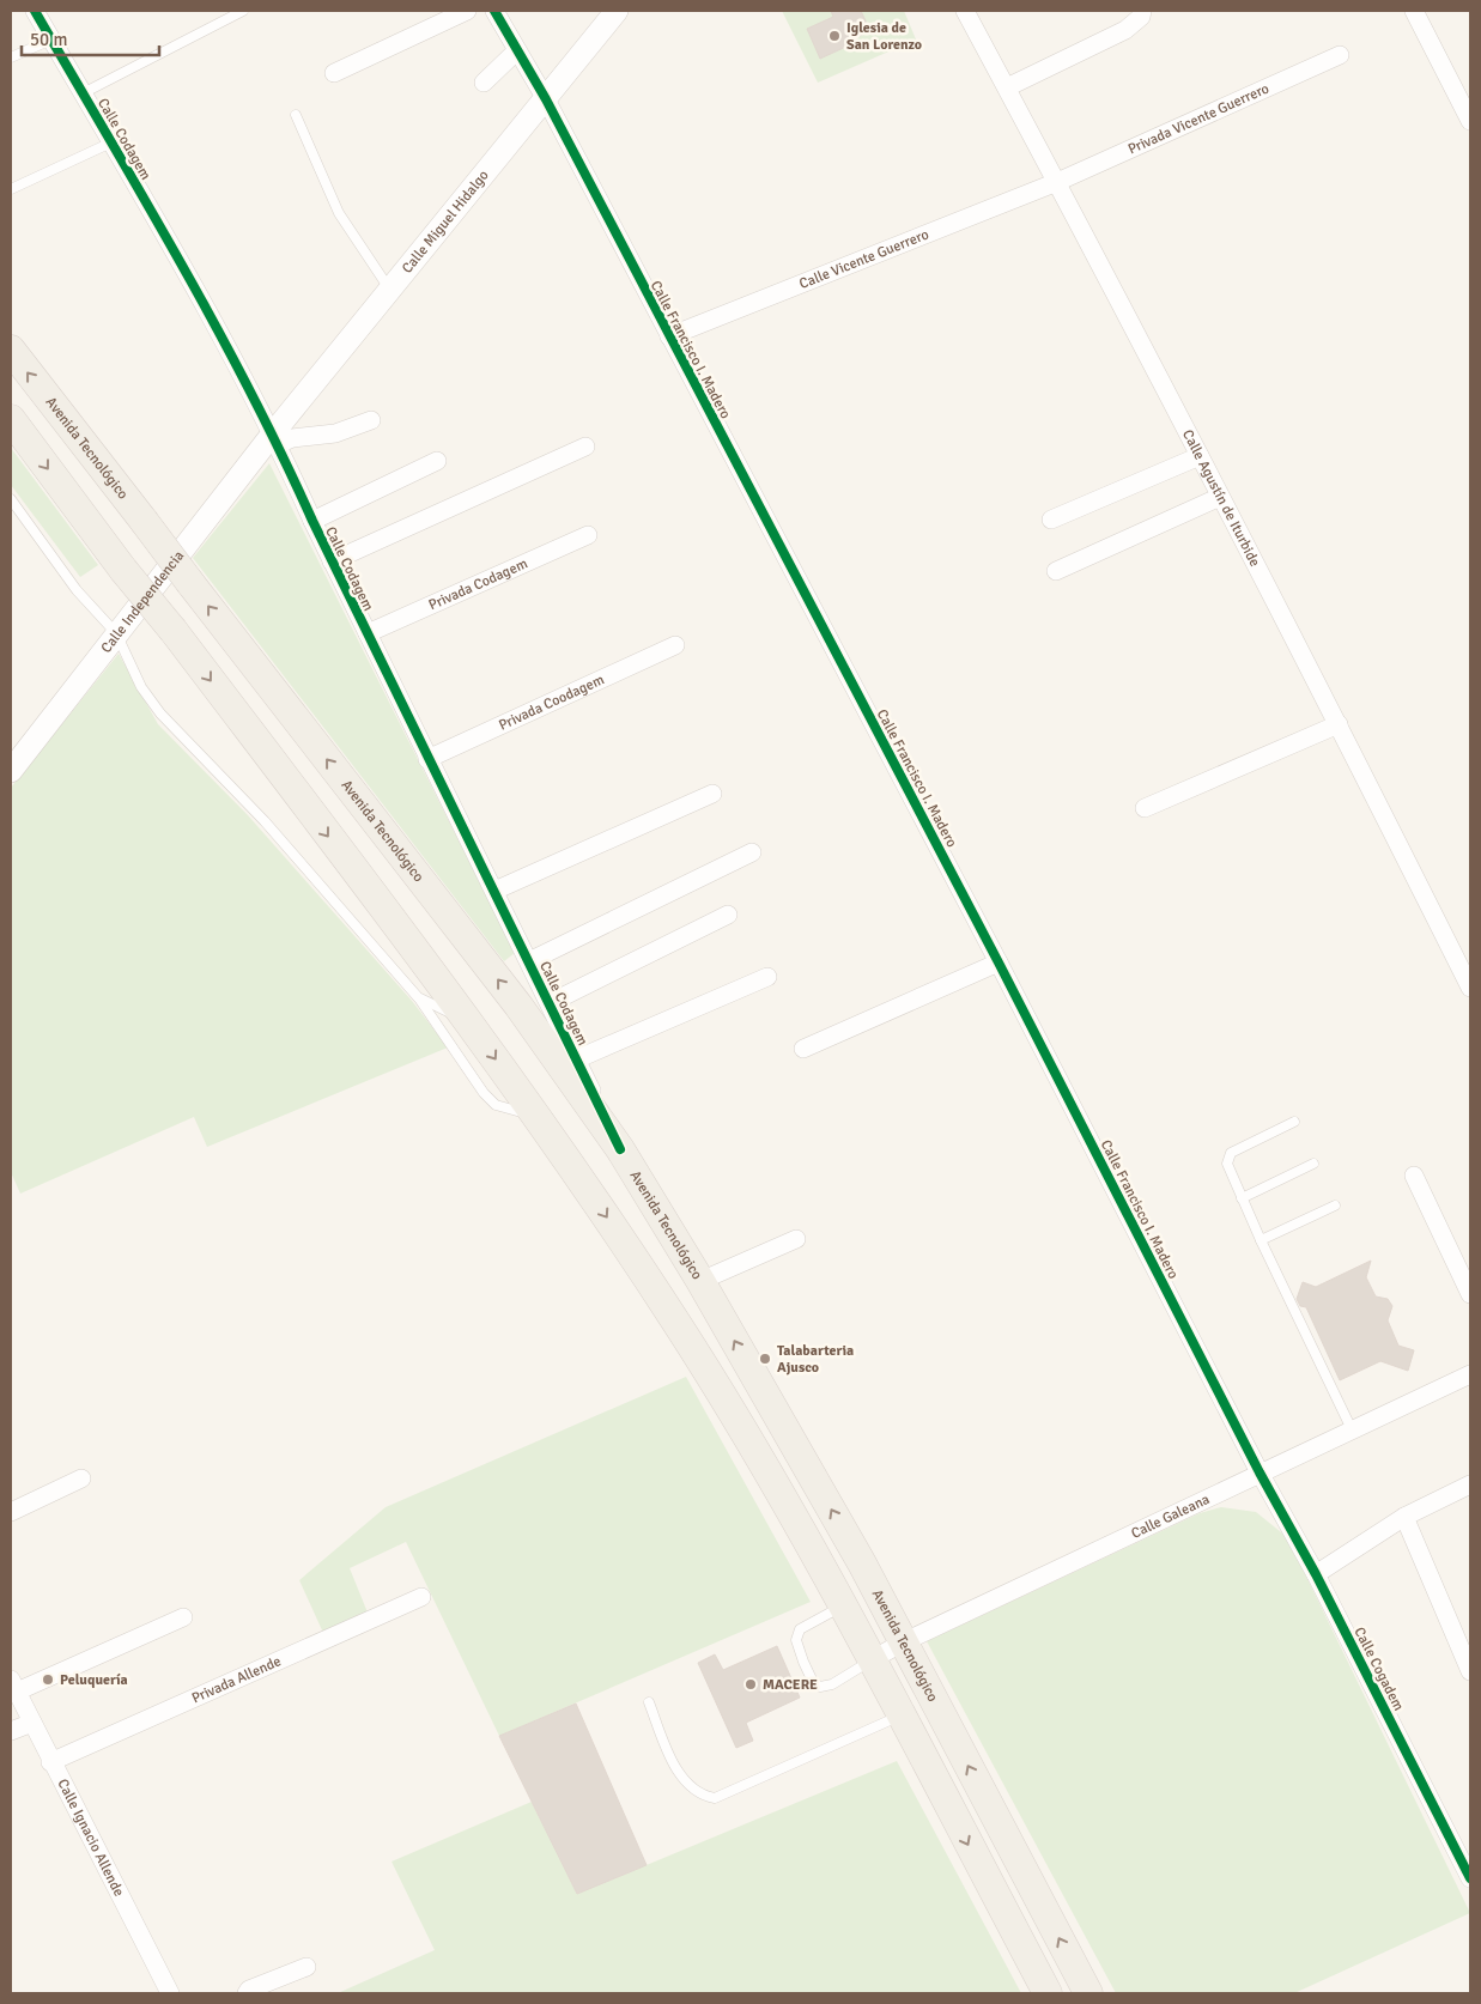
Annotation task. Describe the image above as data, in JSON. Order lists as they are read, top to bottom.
{
  "streets": {
    "main road": ["Avenida Tecnológico"],
    "street": [
      "Privada Vicente Guerrero",
      "Calle Codagem",
      "Calle Miguel Hidalgo",
      "Calle Vicente Guerrero",
      "Calle Francisco I. Madero",
      "Calle Agustín de Iturbide",
      "Privada Codagem",
      "Calle Independencia",
      "Privada Coodagem",
      "Calle Galeana",
      "Calle Cogadem",
      "Privada Allende",
      "Calle Ignacio Allende"
    ]
  },
  "crossings": [
    ["Privada Vicente Guerrero", "Calle Vicente Guerrero"],
    ["Privada Vicente Guerrero", "Calle Agustín de Iturbide"],
    ["Calle Codagem", "Calle Miguel Hidalgo"],
    ["Calle Codagem", "Avenida Tecnológico"],
    ["Calle Codagem", "Privada Codagem"],
    ["Calle Codagem", "Calle Independencia"],
    ["Calle Codagem", "Privada Coodagem"],
    ["Calle Miguel Hidalgo", "Calle Francisco I. Madero"],
    ["Calle Miguel Hidalgo", "Calle Independencia"],
    ["Calle Vicente Guerrero", "Calle Francisco I. Madero"],
    ["Calle Vicente Guerrero", "Calle Agustín de Iturbide"],
    ["Calle Francisco I. Madero", "Calle Galeana"],
    ["Calle Francisco I. Madero", "Calle Cogadem"],
    ["Avenida Tecnológico", "Calle Galeana"],
    ["Calle Galeana", "Calle Cogadem"],
    ["Privada Allende", "Calle Ignacio Allende"]
  ],
  "places": [
    "Iglesia de San Lorenzo",
    "Talabarteria Ajusco",
    "Peluquería",
    "MACERE"
  ],
  "scale_bar": "50 m"
}
